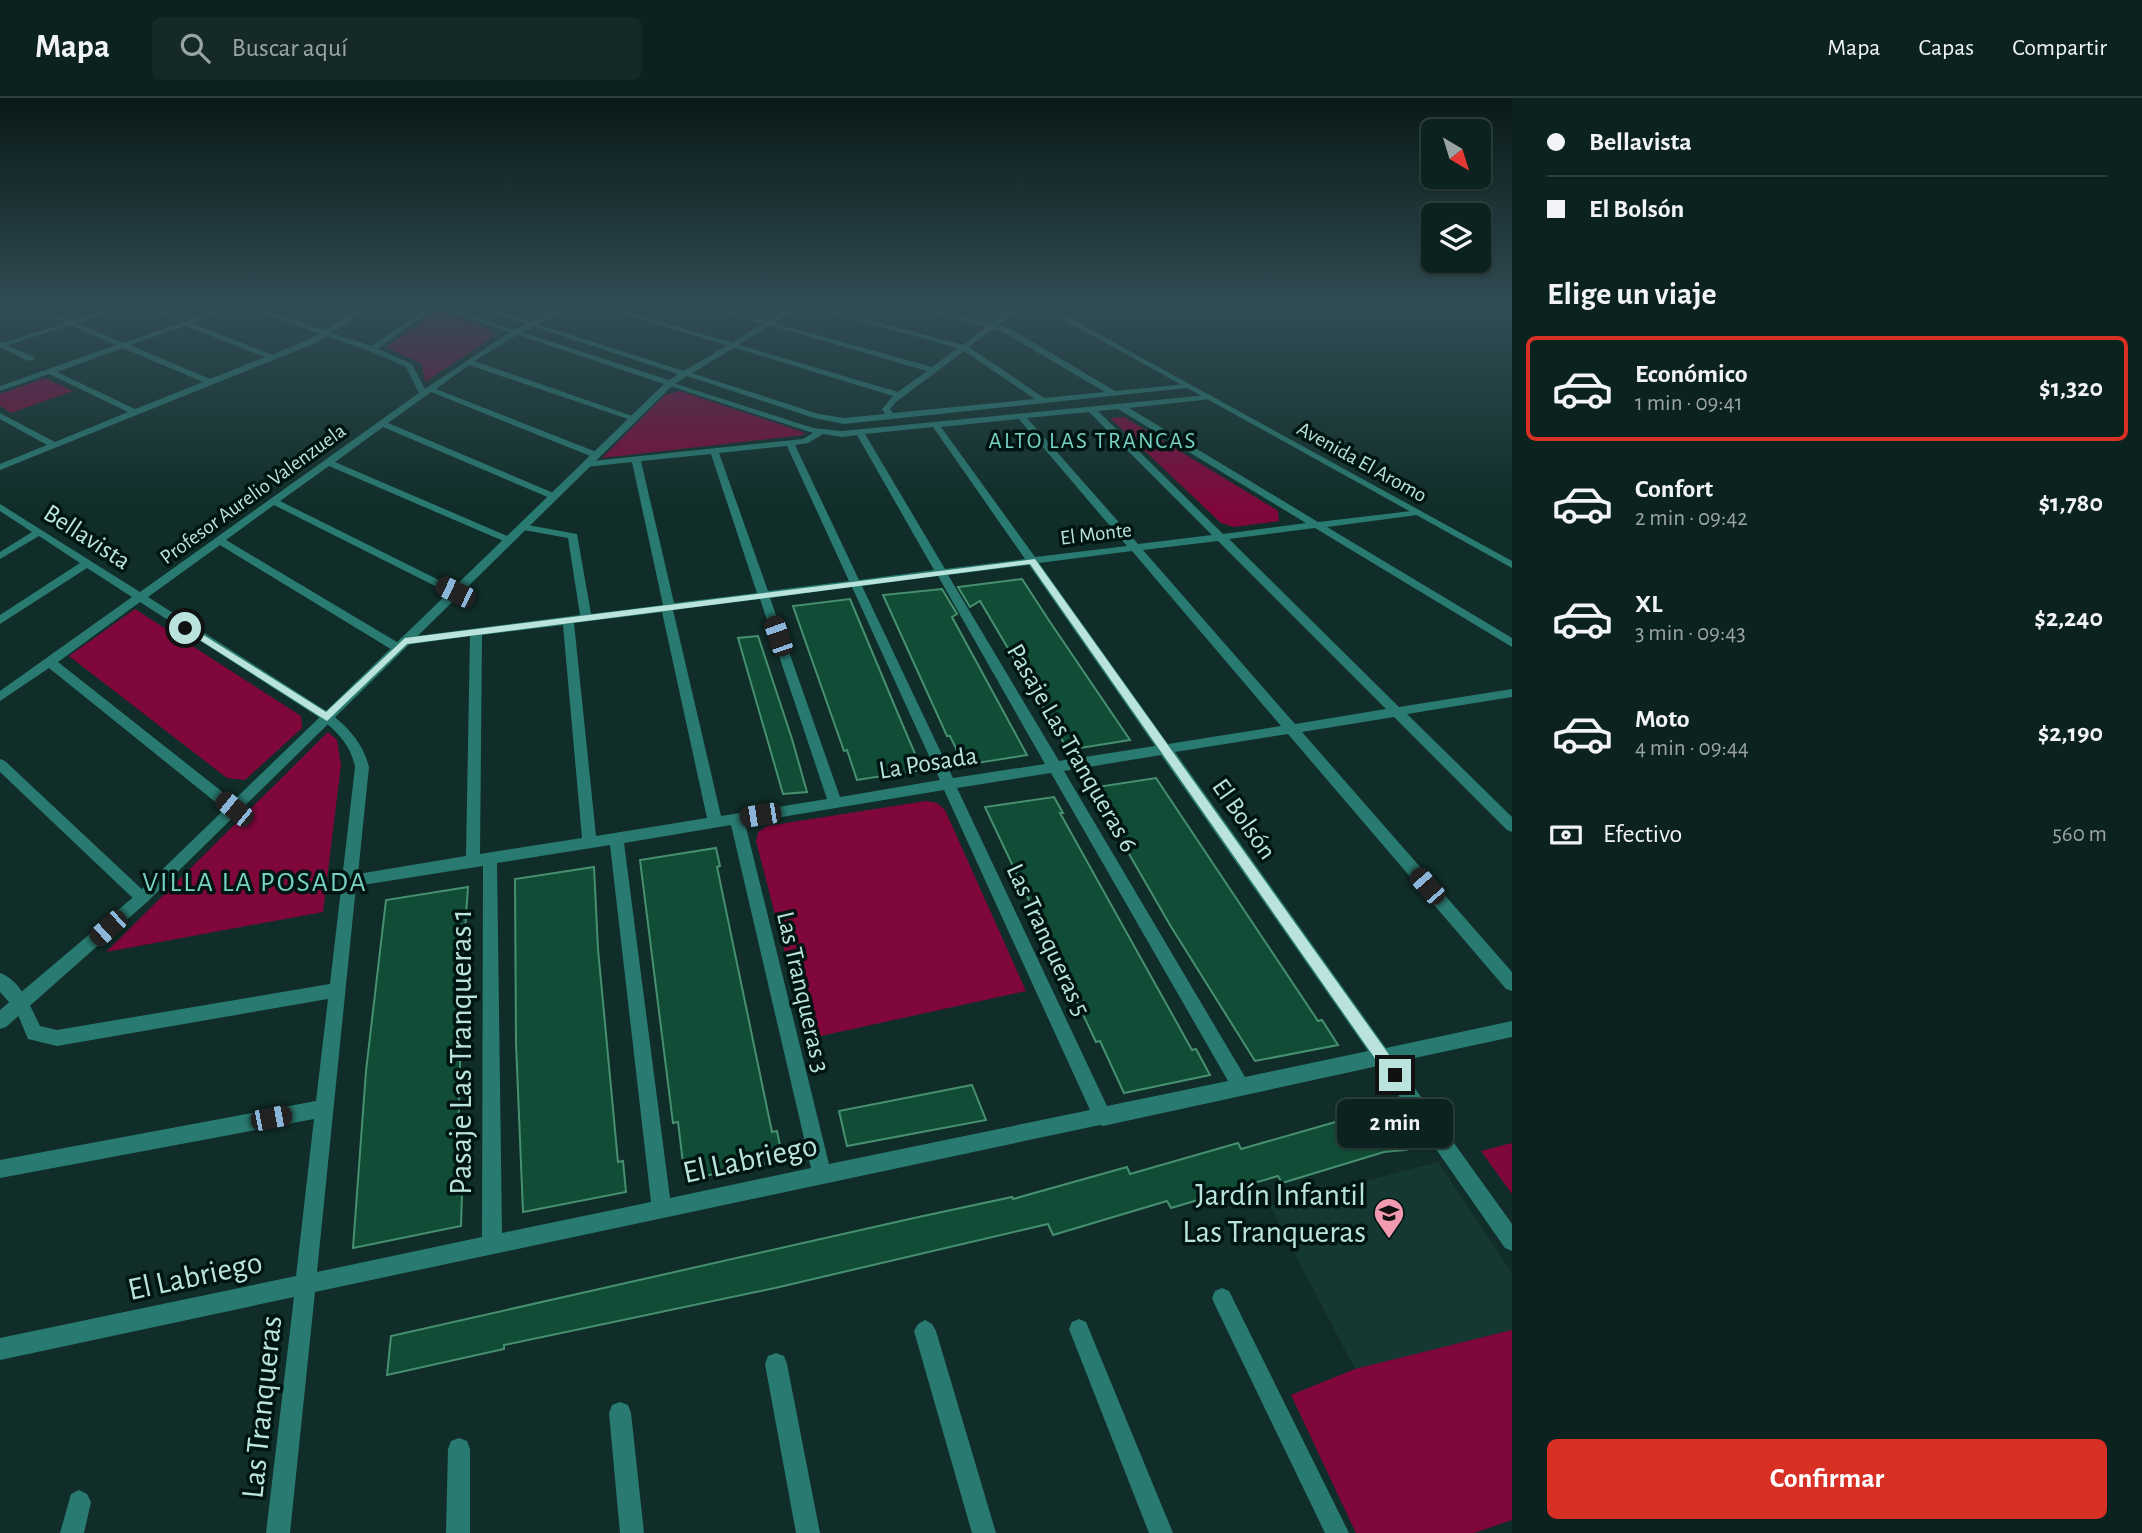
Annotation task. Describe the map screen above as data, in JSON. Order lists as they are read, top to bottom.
{
  "streets": {
    "street": [
      "Avenida El Aromo",
      "Profesor Aurelio Valenzuela",
      "El Monte",
      "Bellavista",
      "Pasaje Las Tranqueras 6",
      "La Posada",
      "El Bolsón",
      "Las Tranqueras 5",
      "Las Tranqueras 3",
      "Pasaje Las Tranqueras 1",
      "El Labriego",
      "Las Tranqueras"
    ]
  },
  "crossings": [
    ["Avenida El Aromo", "El Monte"],
    ["Profesor Aurelio Valenzuela", "Bellavista"],
    ["El Monte", "Pasaje Las Tranqueras 6"],
    ["El Monte", "El Bolsón"],
    ["El Monte", "Las Tranqueras 5"],
    ["El Monte", "Pasaje Las Tranqueras 1"],
    ["Bellavista", "Las Tranqueras"],
    ["Pasaje Las Tranqueras 6", "La Posada"],
    ["Pasaje Las Tranqueras 6", "El Labriego"],
    ["La Posada", "El Bolsón"],
    ["La Posada", "Las Tranqueras 5"],
    ["La Posada", "Las Tranqueras 3"],
    ["La Posada", "Pasaje Las Tranqueras 1"],
    ["La Posada", "Las Tranqueras"],
    ["El Bolsón", "El Labriego"],
    ["Las Tranqueras 5", "El Labriego"],
    ["Las Tranqueras 3", "El Labriego"],
    ["Pasaje Las Tranqueras 1", "El Labriego"],
    ["El Labriego", "Las Tranqueras"]
  ],
  "districts": ["ALTO LAS TRANCAS", "VILLA LA POSADA"],
  "places": {
    "school or university": ["Jardín Infantil Las Tranqueras"]
  },
  "north": "bottom right",
  "page": {
    "header": "Mapa",
    "search": "Buscar aquí",
    "nav": ["Mapa", "Capas", "Compartir"],
    "banner": ["Bellavista", "El Bolsón"],
    "heading": "Elige un viaje",
    "list": [
      {
        "name": "Económico",
        "note": "1 min · 09:41",
        "value": "$1,320"
      },
      {
        "name": "Confort",
        "note": "2 min · 09:42",
        "value": "$1,780"
      },
      {
        "name": "XL",
        "note": "3 min · 09:43",
        "value": "$2,240"
      },
      {
        "name": "Moto",
        "note": "4 min · 09:44",
        "value": "$2,190"
      }
    ],
    "pay": ["Efectivo", "560 m"],
    "bubble": "2 min",
    "buttons": "Confirmar"
  }
}
